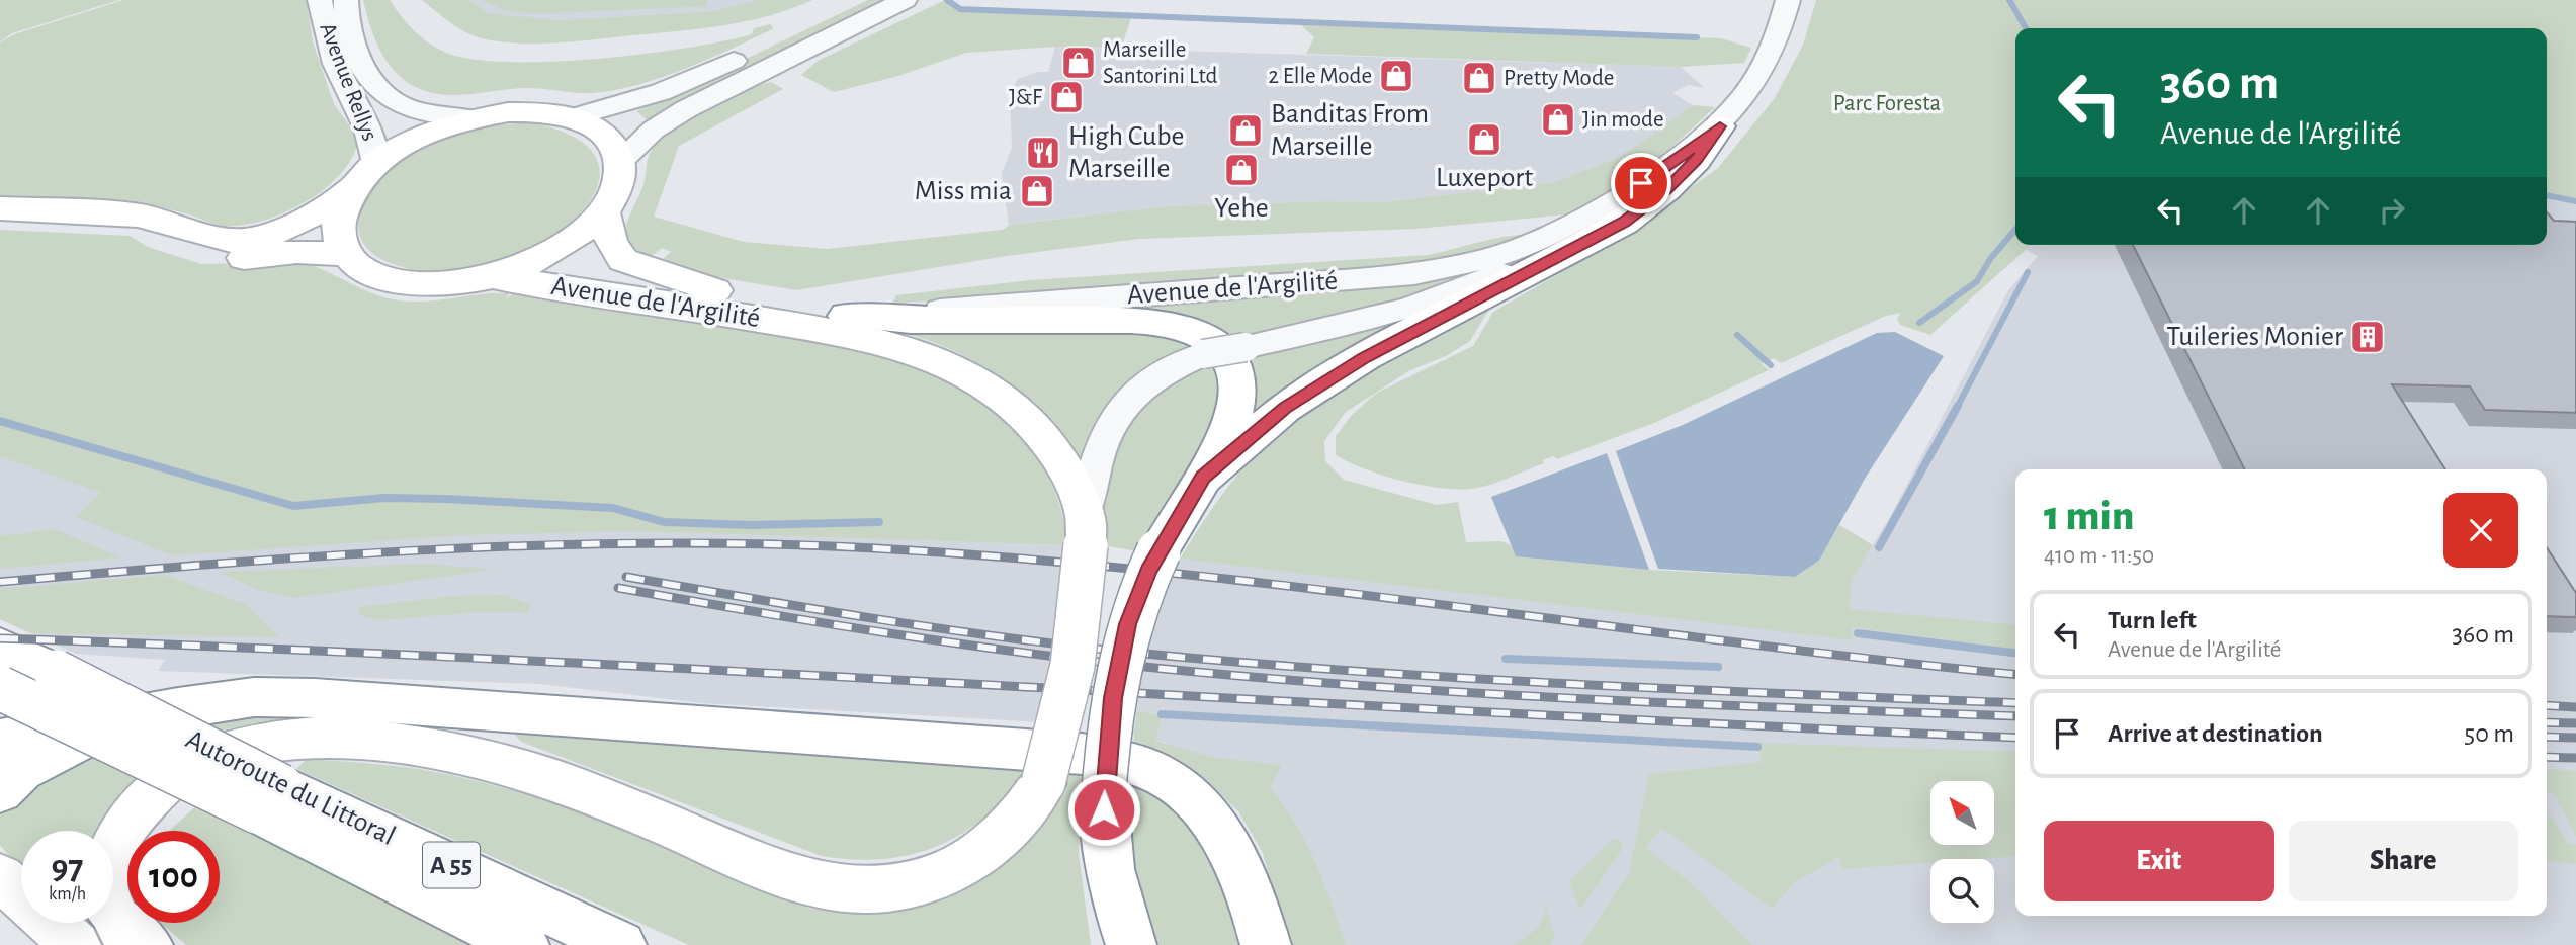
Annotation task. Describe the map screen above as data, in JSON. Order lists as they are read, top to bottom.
{
  "streets": {
    "main road": ["Avenue de l'Argilité", "Autoroute du Littoral", "A 55"],
    "street": ["Avenue Rellys"]
  },
  "crossings": [
    ["Avenue Rellys", "Avenue de l'Argilité"]
  ],
  "parks": ["Parc Foresta"],
  "places": {
    "shop": [
      "Marseille Santorini Ltd",
      "2 Elle Mode",
      "Pretty Mode",
      "J&F",
      "Jin mode",
      "Banditas From Marseille",
      "Luxeport",
      "Yehe",
      "Miss mia"
    ],
    "restaurant": ["High Cube Marseille"],
    "building": ["Tuileries Monier"]
  },
  "north": "top left",
  "page": {
    "turn": ["360 m", "Avenue de l'Argilité"],
    "heading": ["1 min", "410 m · 11:50"],
    "list": [
      {
        "name": "Turn left",
        "note": "Avenue de l'Argilité",
        "value": "360 m"
      },
      {
        "name": "Arrive at destination",
        "value": "50 m"
      }
    ],
    "buttons": ["Exit", "Share"],
    "speed": "97 km/h",
    "limit": "100"
  }
}
